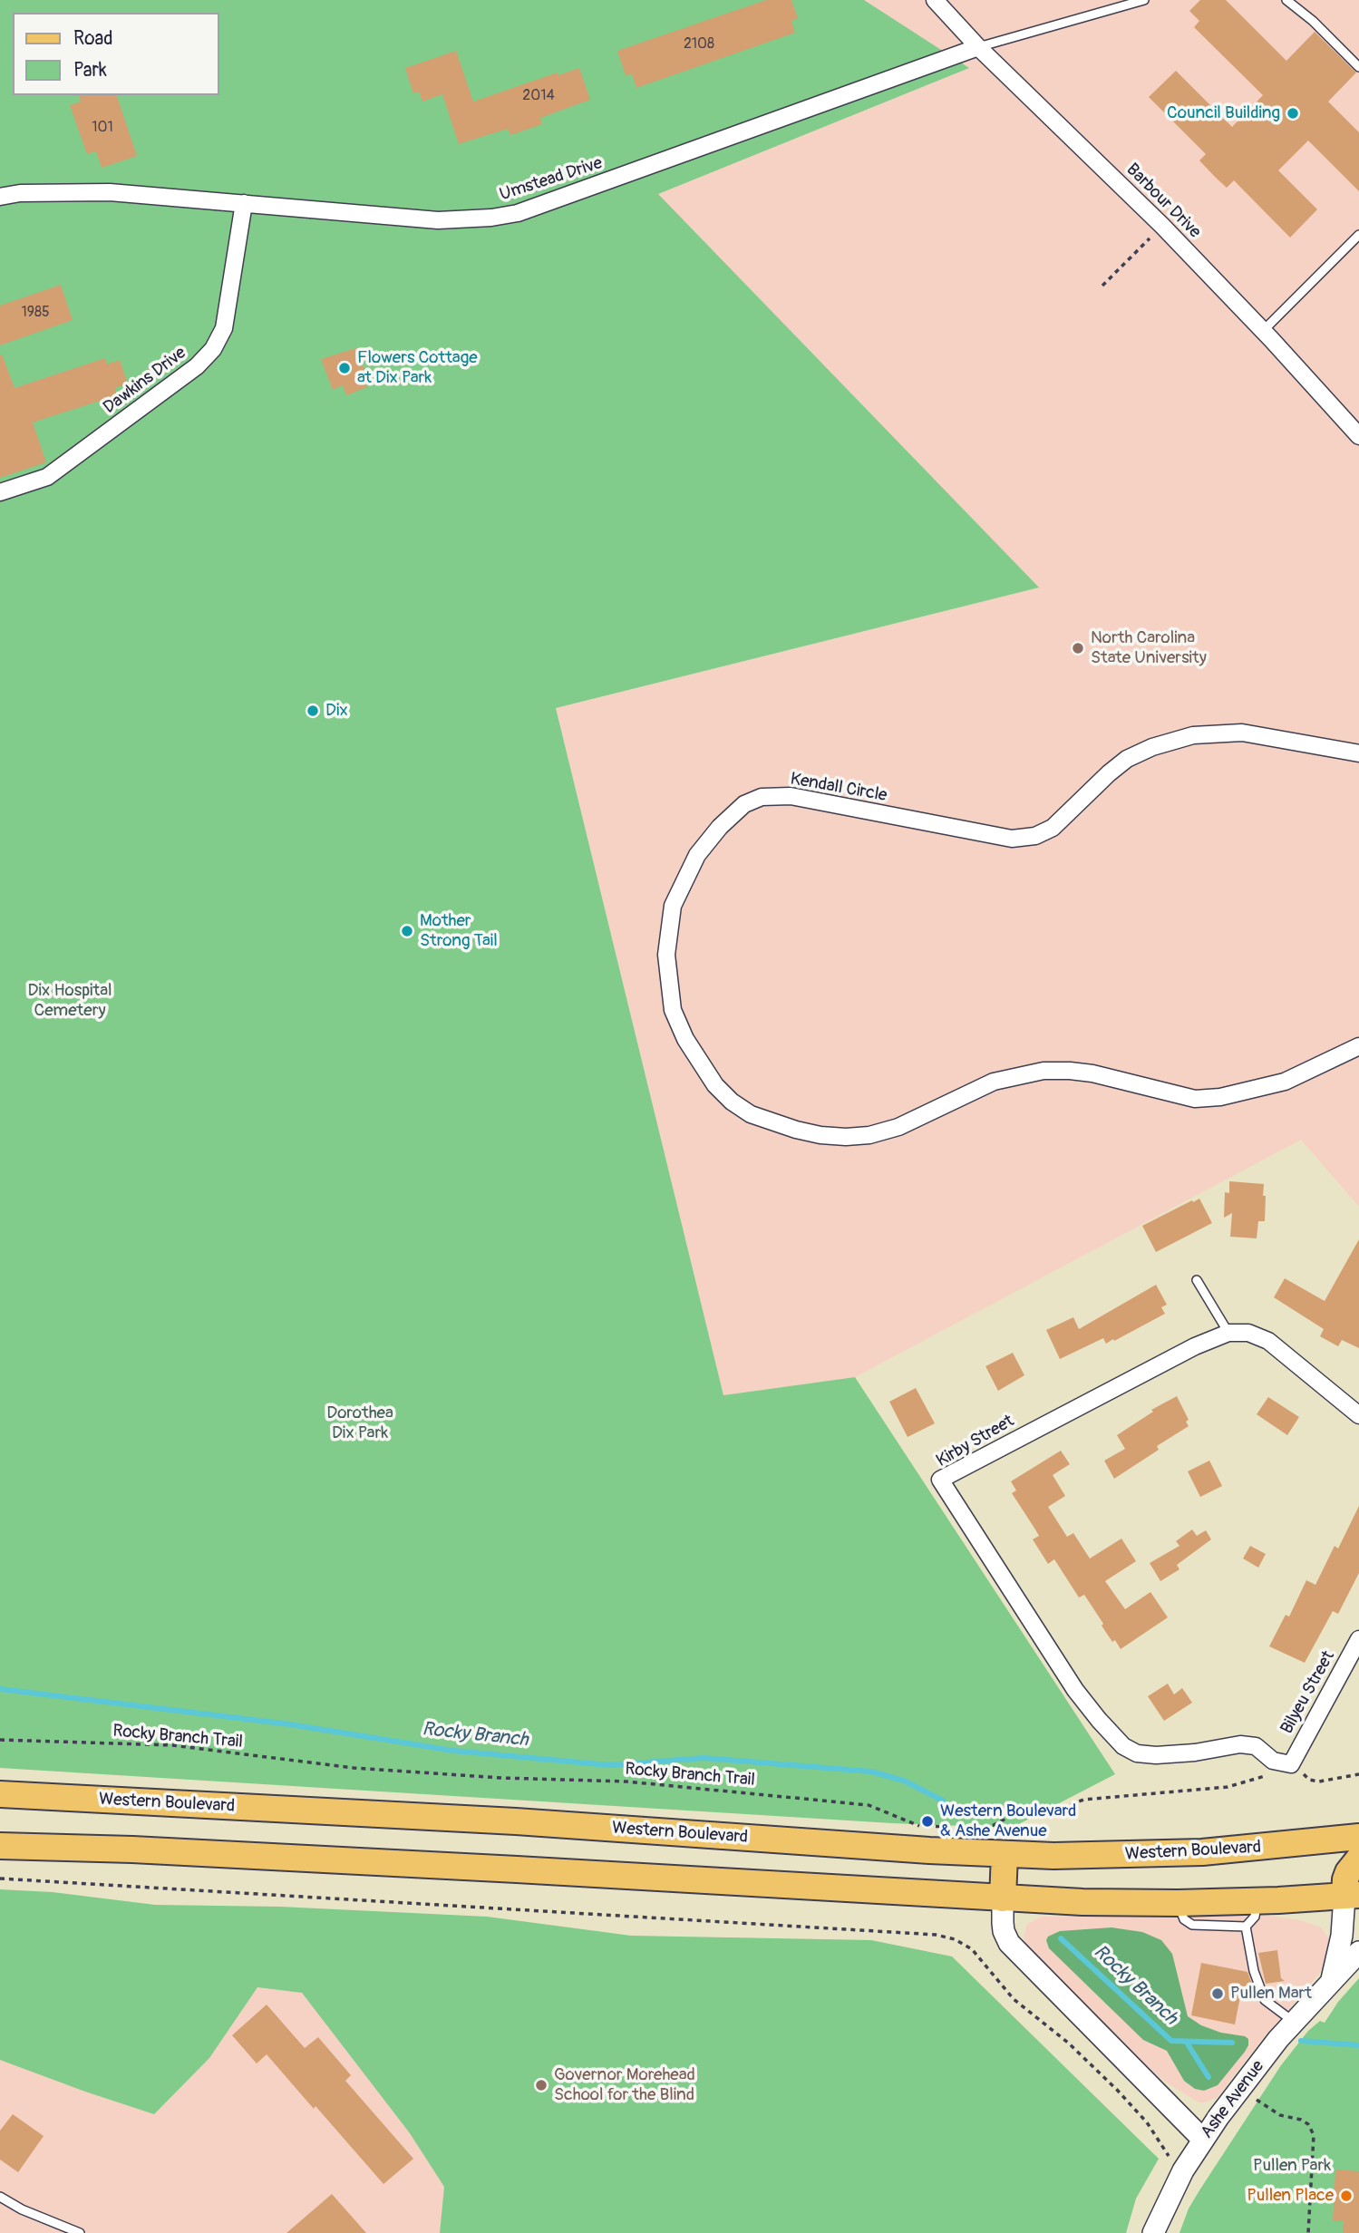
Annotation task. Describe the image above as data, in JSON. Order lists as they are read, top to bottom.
{
  "streets": {
    "main road": ["Western Boulevard"],
    "street": [
      "Umstead Drive",
      "Barbour Drive",
      "Dawkins Drive",
      "Kendall Circle",
      "Kirby Street",
      "Bilyeu Street",
      "Ashe Avenue"
    ],
    "path": ["Rocky Branch Trail"]
  },
  "crossings": [
    ["Umstead Drive", "Barbour Drive"],
    ["Umstead Drive", "Dawkins Drive"],
    ["Kirby Street", "Bilyeu Street"]
  ],
  "water": ["Rocky Branch"],
  "parks": ["Dix Hospital Cemetery", "Dorothea Dix Park", "Pullen Park"],
  "places": [
    "Council Building",
    "Flowers Cottage at Dix Park",
    "North Carolina State University",
    "Dix",
    "Mother Strong Tail",
    "Western Boulevard & Ashe Avenue",
    "Pullen Mart",
    "Governor Morehead School for the Blind",
    "Pullen Place"
  ],
  "house_numbers": [
    "2108",
    "2014",
    "101",
    "1985"
  ],
  "legend": ["Road", "Park"]
}
